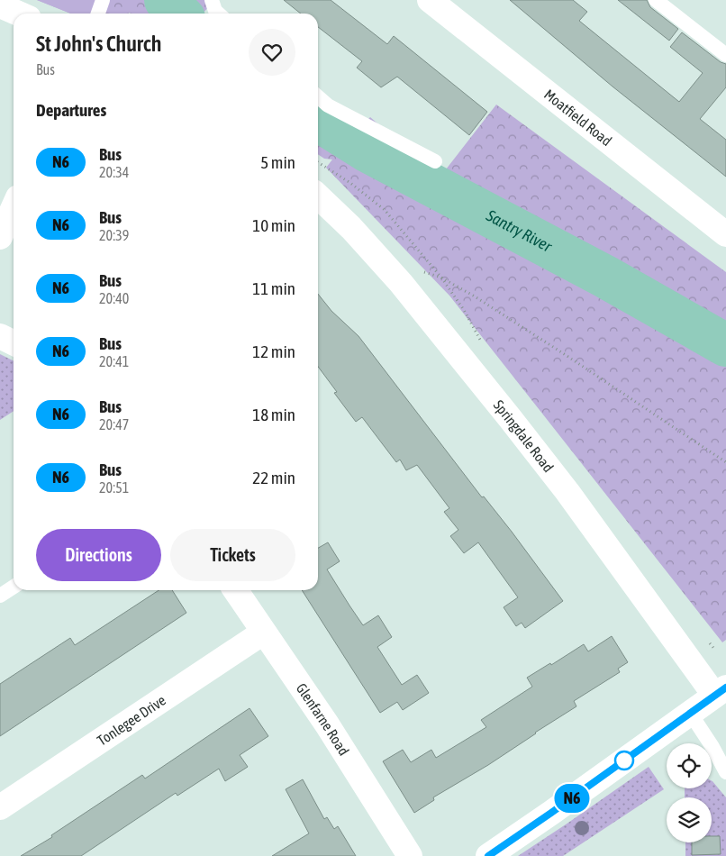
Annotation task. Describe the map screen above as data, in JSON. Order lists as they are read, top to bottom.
{
  "streets": {
    "street": [
      "Moatfield Road",
      "Springdale Road",
      "Tonlegee Drive",
      "Glenfarne Road"
    ]
  },
  "crossings": [
    ["Tonlegee Drive", "Glenfarne Road"]
  ],
  "water": ["Santry River"],
  "lines": ["bus line N6"],
  "page": {
    "on_map": "N6",
    "heading": [
      ["St John's Church", "Bus"],
      "Departures"
    ],
    "list": [
      {
        "mark": "N6",
        "name": "Bus",
        "note": "20:34",
        "value": "5 min"
      },
      {
        "mark": "N6",
        "name": "Bus",
        "note": "20:39",
        "value": "10 min"
      },
      {
        "mark": "N6",
        "name": "Bus",
        "note": "20:40",
        "value": "11 min"
      },
      {
        "mark": "N6",
        "name": "Bus",
        "note": "20:41",
        "value": "12 min"
      },
      {
        "mark": "N6",
        "name": "Bus",
        "note": "20:47",
        "value": "18 min"
      },
      {
        "mark": "N6",
        "name": "Bus",
        "note": "20:51",
        "value": "22 min"
      }
    ],
    "buttons": ["Directions", "Tickets"]
  }
}
